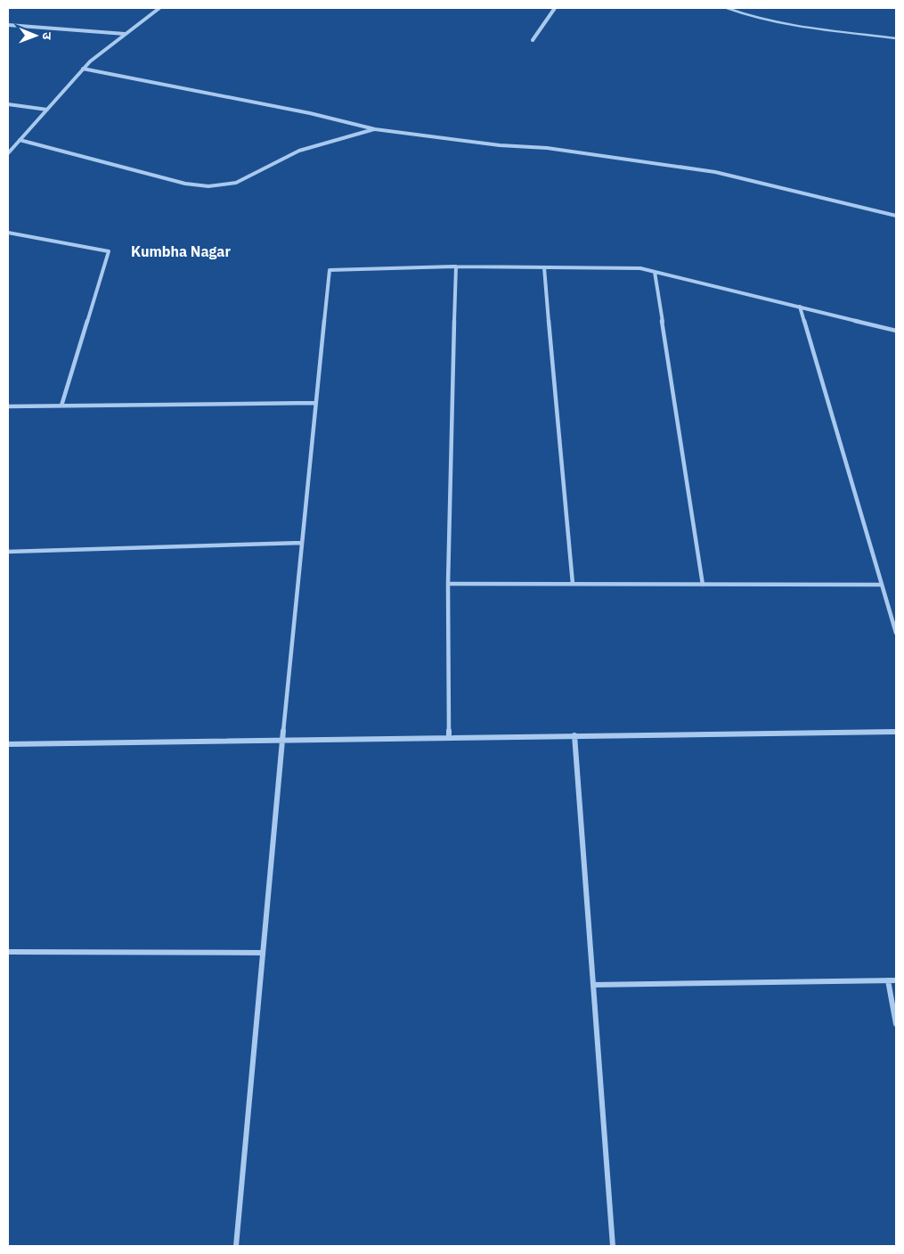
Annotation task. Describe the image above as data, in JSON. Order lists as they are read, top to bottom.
{
  "districts": ["Kumbha Nagar"],
  "north": "right"
}
